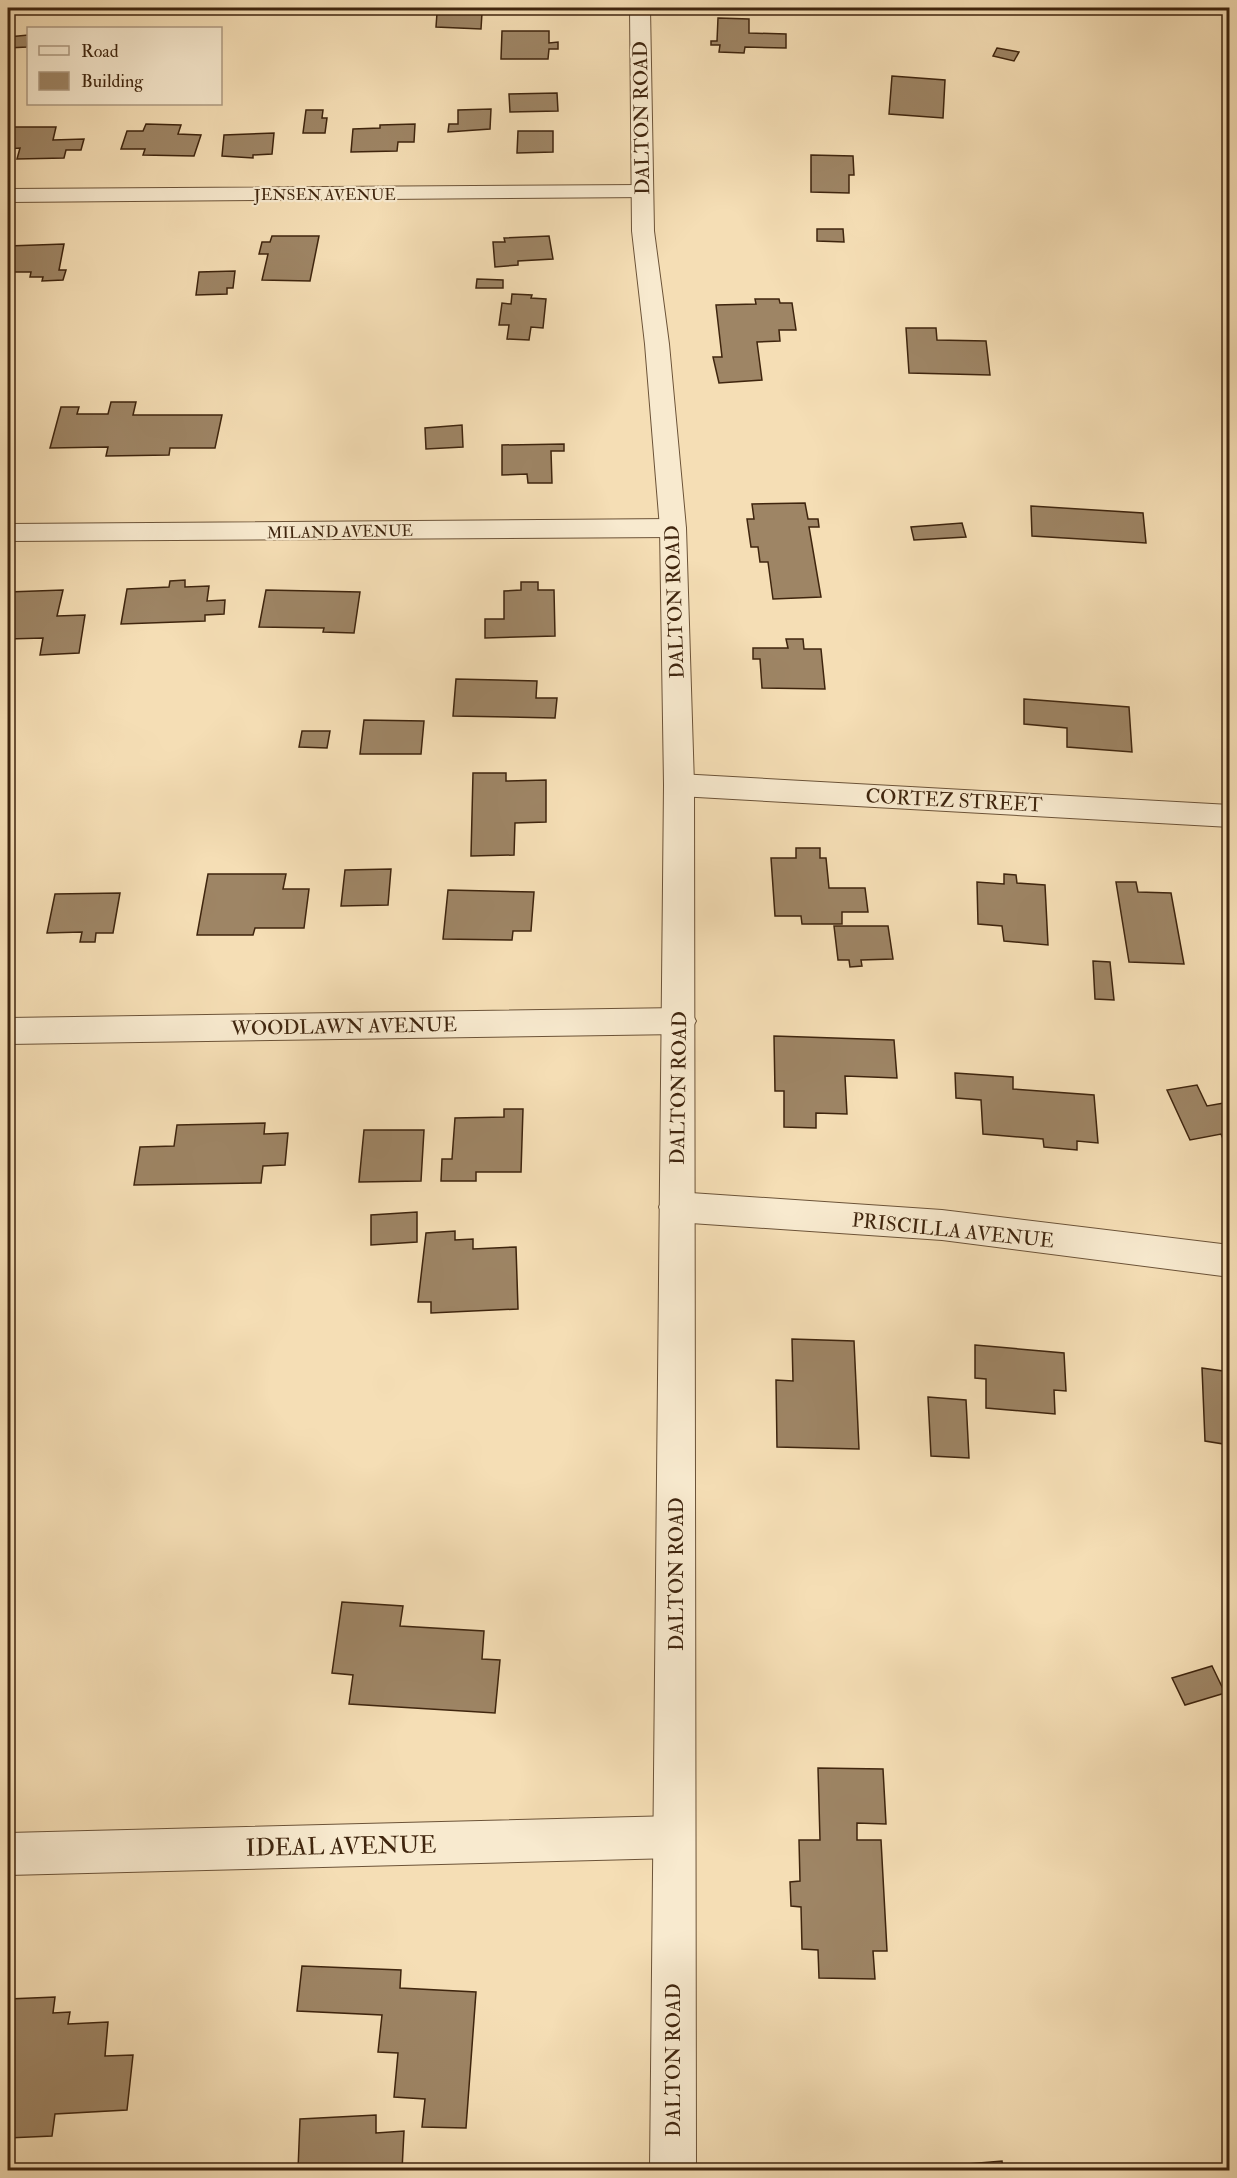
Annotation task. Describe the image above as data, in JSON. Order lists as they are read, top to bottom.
{
  "streets": {
    "street": [
      "DALTON ROAD",
      "JENSEN AVENUE",
      "MILAND AVENUE",
      "CORTEZ STREET",
      "WOODLAWN AVENUE",
      "PRISCILLA AVENUE",
      "IDEAL AVENUE"
    ]
  },
  "crossings": [
    ["DALTON ROAD", "JENSEN AVENUE"],
    ["DALTON ROAD", "MILAND AVENUE"],
    ["DALTON ROAD", "CORTEZ STREET"],
    ["DALTON ROAD", "WOODLAWN AVENUE"],
    ["DALTON ROAD", "PRISCILLA AVENUE"],
    ["DALTON ROAD", "IDEAL AVENUE"]
  ],
  "legend": ["Road", "Building"]
}
